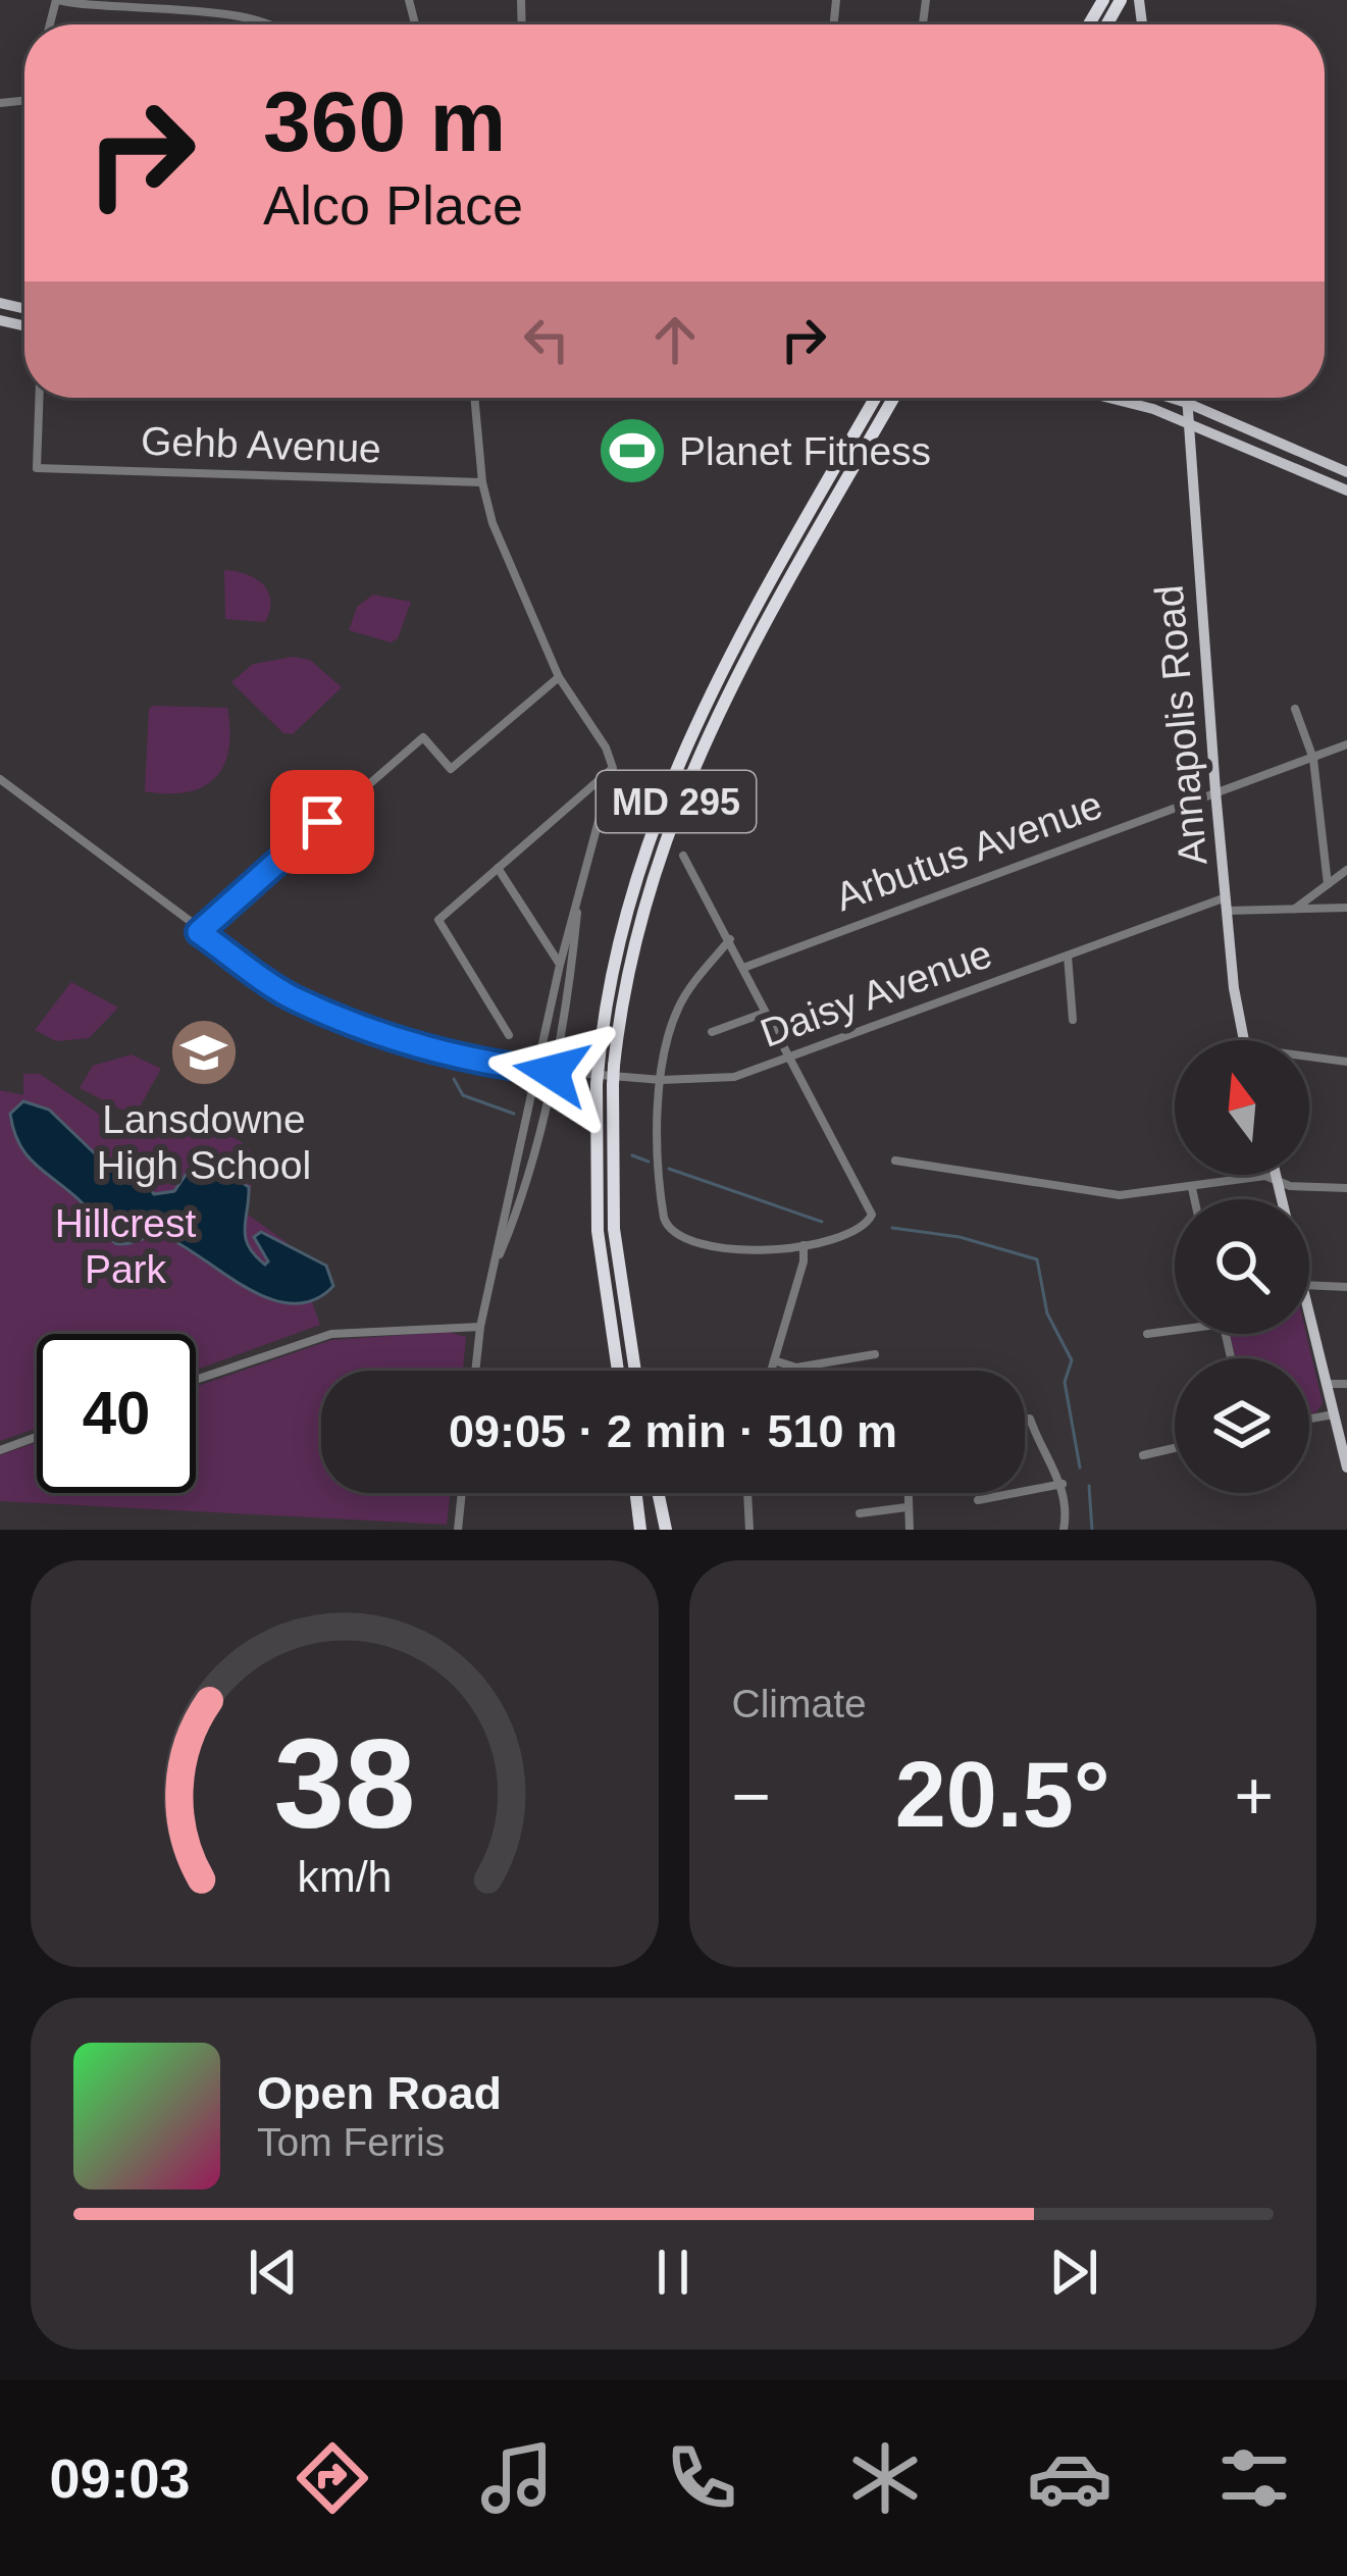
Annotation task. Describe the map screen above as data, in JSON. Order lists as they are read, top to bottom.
{
  "streets": {
    "highway": ["MD 295"],
    "main road": ["Annapolis Road"],
    "street": ["Gehb Avenue", "Arbutus Avenue", "Daisy Avenue"]
  },
  "crossings": [
    ["Annapolis Road", "Arbutus Avenue"],
    ["Annapolis Road", "Daisy Avenue"]
  ],
  "parks": ["Hillcrest Park"],
  "places": {
    "sports": ["Planet Fitness"],
    "school or university": ["Lansdowne High School"]
  },
  "north": "top",
  "page": {
    "turn": ["360 m", "Alco Place"],
    "limit": "40",
    "trip": "09:05 · 2 min · 510 m",
    "tile": "Climate",
    "heat": ["−", "20.5°", "+"],
    "song": ["Open Road", "Tom Ferris"],
    "tabs": "09:03",
    "gauge": ["38", "km/h"]
  }
}
